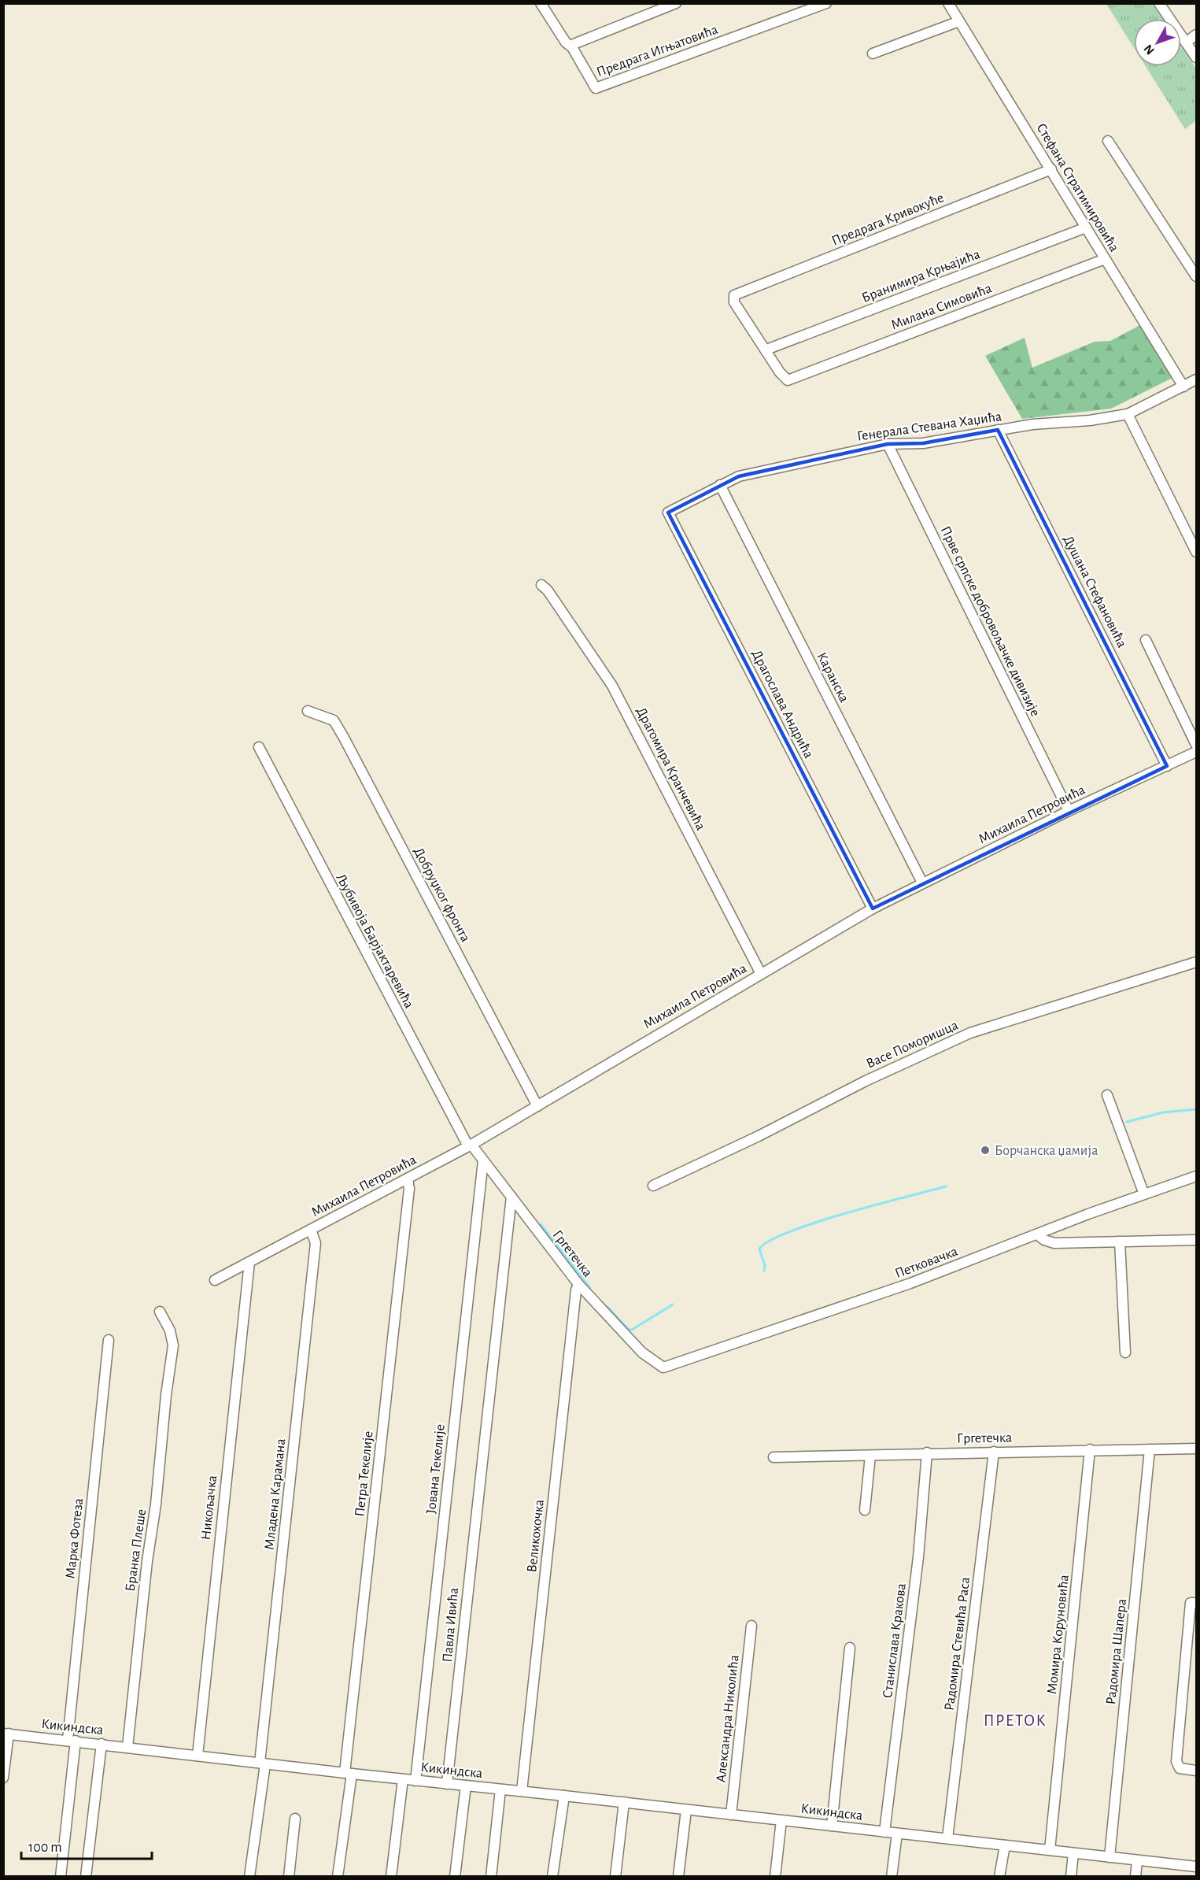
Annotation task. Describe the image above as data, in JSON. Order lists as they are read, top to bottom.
{
  "streets": {
    "street": [
      "Предрага Игњатовића",
      "Стефана Стратимировића",
      "Предрага Кривокуће",
      "Бранимира Крњајића",
      "Милана Симовића",
      "Генерала Стевана Хаџића",
      "Душана Стефановића",
      "Прве српске добровољачке дивизије",
      "Каранска",
      "Драгослава Андрића",
      "Драгомира Кранчевића",
      "Михаила Петровића",
      "Добруџког фронта",
      "Љубивоја Барјактаревића",
      "Васе Поморишца",
      "Гргетечка",
      "Петковачка",
      "Јована Текелије",
      "Петра Текелије",
      "Младена Карамана",
      "Никољачка",
      "Великохочка",
      "Марка Фотеза",
      "Бранка Плеше",
      "Павла Ивића",
      "Момира Коруновића",
      "Станислава Кракова",
      "Радомира Стевића Раса",
      "Радомира Шапера",
      "Александра Николића",
      "Кикиндска"
    ]
  },
  "crossings": [
    ["Стефана Стратимировића", "Предрага Кривокуће"],
    ["Стефана Стратимировића", "Бранимира Крњајића"],
    ["Стефана Стратимировића", "Милана Симовића"],
    ["Стефана Стратимировића", "Генерала Стевана Хаџића"],
    ["Предрага Кривокуће", "Бранимира Крњајића"],
    ["Предрага Кривокуће", "Милана Симовића"],
    ["Бранимира Крњајића", "Милана Симовића"],
    ["Генерала Стевана Хаџића", "Душана Стефановића"],
    ["Генерала Стевана Хаџића", "Прве српске добровољачке дивизије"],
    ["Генерала Стевана Хаџића", "Каранска"],
    ["Генерала Стевана Хаџића", "Драгослава Андрића"],
    ["Душана Стефановића", "Михаила Петровића"],
    ["Прве српске добровољачке дивизије", "Михаила Петровића"],
    ["Каранска", "Михаила Петровића"],
    ["Драгослава Андрића", "Михаила Петровића"],
    ["Драгомира Кранчевића", "Михаила Петровића"],
    ["Михаила Петровића", "Добруџког фронта"],
    ["Михаила Петровића", "Љубивоја Барјактаревића"],
    ["Михаила Петровића", "Гргетечка"],
    ["Михаила Петровића", "Петра Текелије"],
    ["Михаила Петровића", "Младена Карамана"],
    ["Михаила Петровића", "Никољачка"],
    ["Љубивоја Барјактаревића", "Гргетечка"],
    ["Гргетечка", "Петковачка"],
    ["Гргетечка", "Јована Текелије"],
    ["Гргетечка", "Великохочка"],
    ["Гргетечка", "Павла Ивића"],
    ["Гргетечка", "Момира Коруновића"],
    ["Гргетечка", "Станислава Кракова"],
    ["Гргетечка", "Радомира Стевића Раса"],
    ["Гргетечка", "Радомира Шапера"],
    ["Јована Текелије", "Кикиндска"],
    ["Петра Текелије", "Кикиндска"],
    ["Младена Карамана", "Кикиндска"],
    ["Никољачка", "Кикиндска"],
    ["Великохочка", "Кикиндска"],
    ["Марка Фотеза", "Кикиндска"],
    ["Бранка Плеше", "Кикиндска"],
    ["Павла Ивића", "Кикиндска"],
    ["Момира Коруновића", "Кикиндска"],
    ["Станислава Кракова", "Кикиндска"],
    ["Радомира Стевића Раса", "Кикиндска"],
    ["Радомира Шапера", "Кикиндска"],
    ["Александра Николића", "Кикиндска"]
  ],
  "districts": ["ПРЕТОК"],
  "places": ["Борчанска џамија"],
  "scale_bar": "100 m",
  "north": "bottom left"
}
